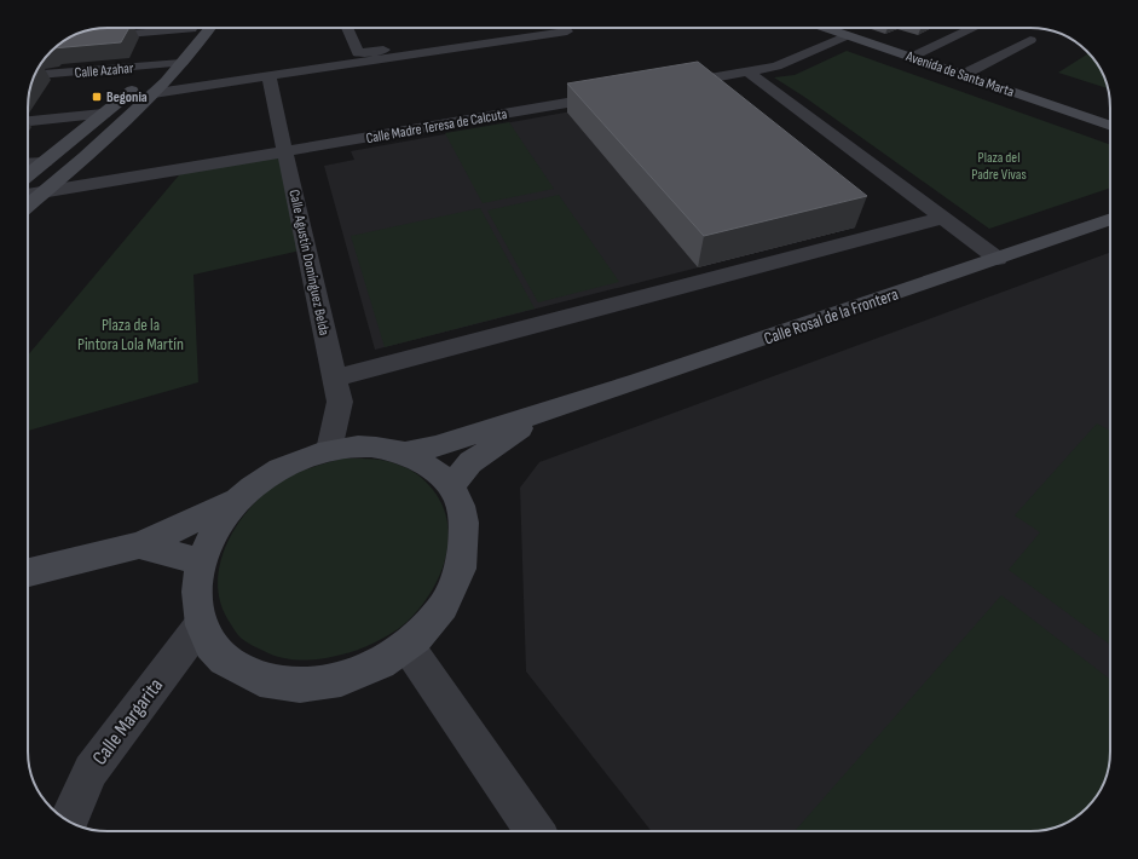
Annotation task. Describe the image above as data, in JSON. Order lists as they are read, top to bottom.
{
  "streets": {
    "street": [
      "Calle Azahar",
      "Avenida de Santa Marta",
      "Calle Madre Teresa de Calcuta",
      "Calle Agustín Domínguez Belda",
      "Calle Rosal de la Frontera",
      "Calle Margarita"
    ]
  },
  "crossings": [
    ["Calle Madre Teresa de Calcuta", "Calle Agustín Domínguez Belda"]
  ],
  "parks": ["Plaza del Padre Vivas", "Plaza de la Pintora Lola Martín"],
  "places": {
    "transit": ["Begonia"]
  }
}
